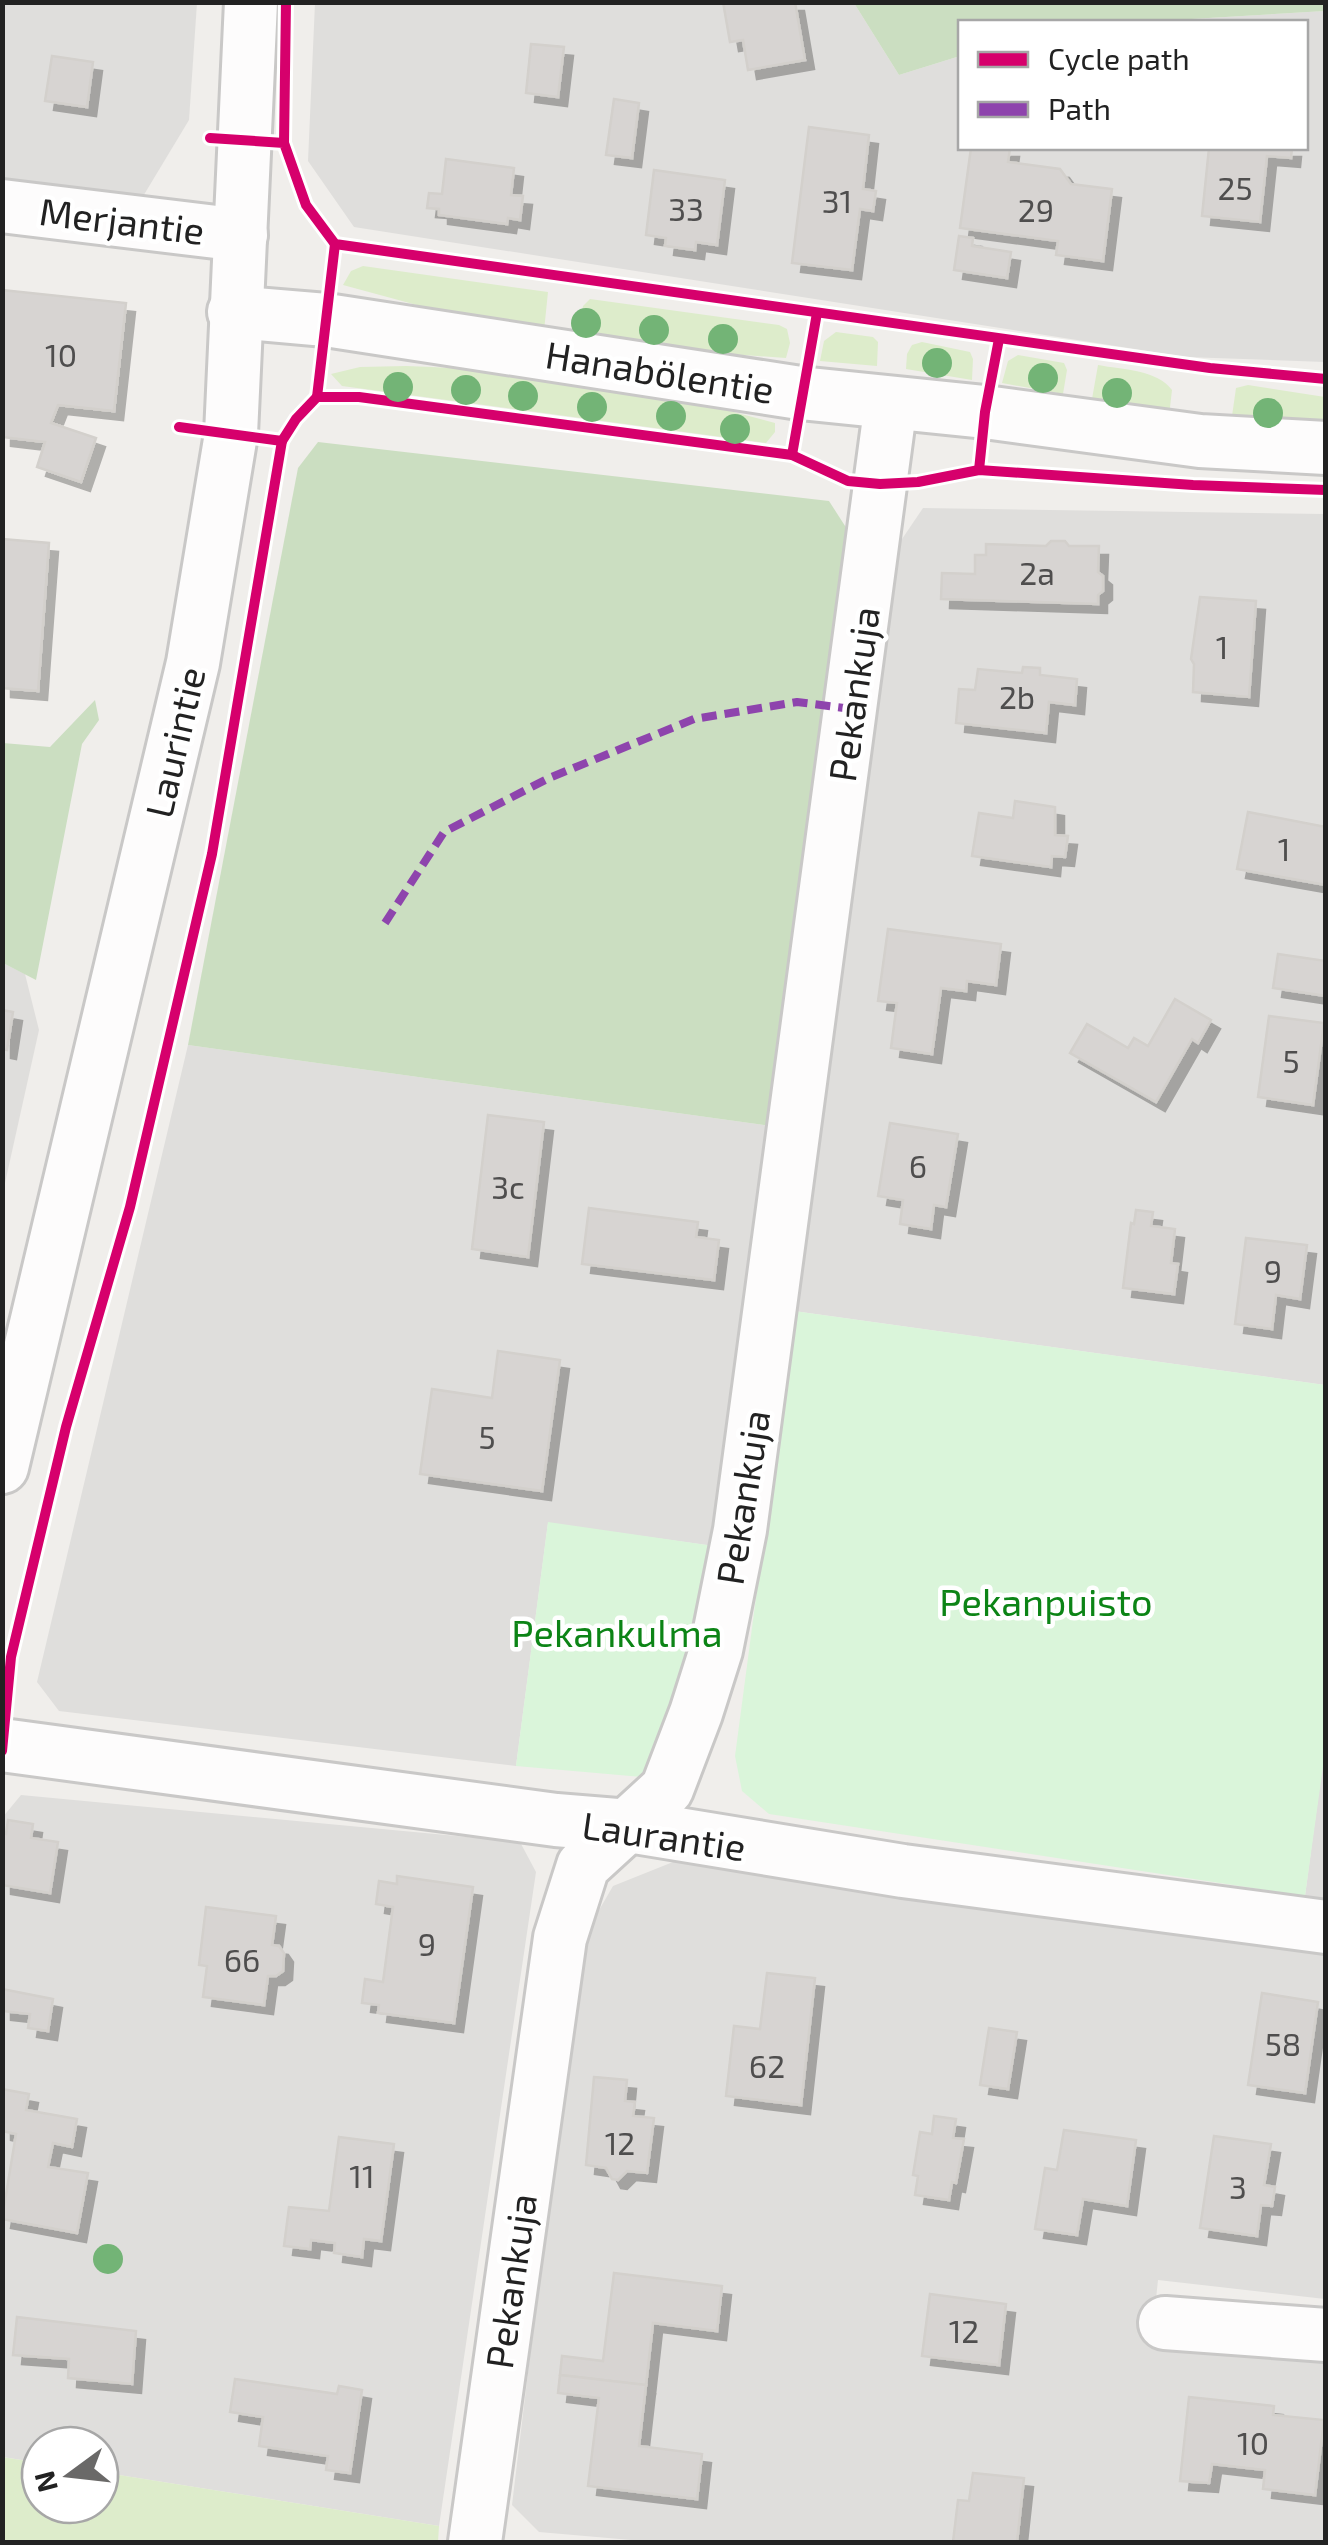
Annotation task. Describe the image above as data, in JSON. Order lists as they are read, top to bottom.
{
  "streets": {
    "street": [
      "Merjantie",
      "Hanabölentie",
      "Pekankuja",
      "Laurintie",
      "Laurantie"
    ]
  },
  "crossings": [
    ["Merjantie", "Laurintie"],
    ["Hanabölentie", "Pekankuja"],
    ["Hanabölentie", "Laurintie"],
    ["Pekankuja", "Laurantie"]
  ],
  "parks": ["Pekanpuisto", "Pekankulma"],
  "house_numbers": [
    "25",
    "31",
    "33",
    "29",
    "10",
    "2a",
    "1",
    "2b",
    "1",
    "5",
    "6",
    "3c",
    "9",
    "5",
    "9",
    "66",
    "58",
    "62",
    "12",
    "11",
    "3",
    "12",
    "10"
  ],
  "legend": ["Cycle path", "Path"],
  "north": "left"
}
